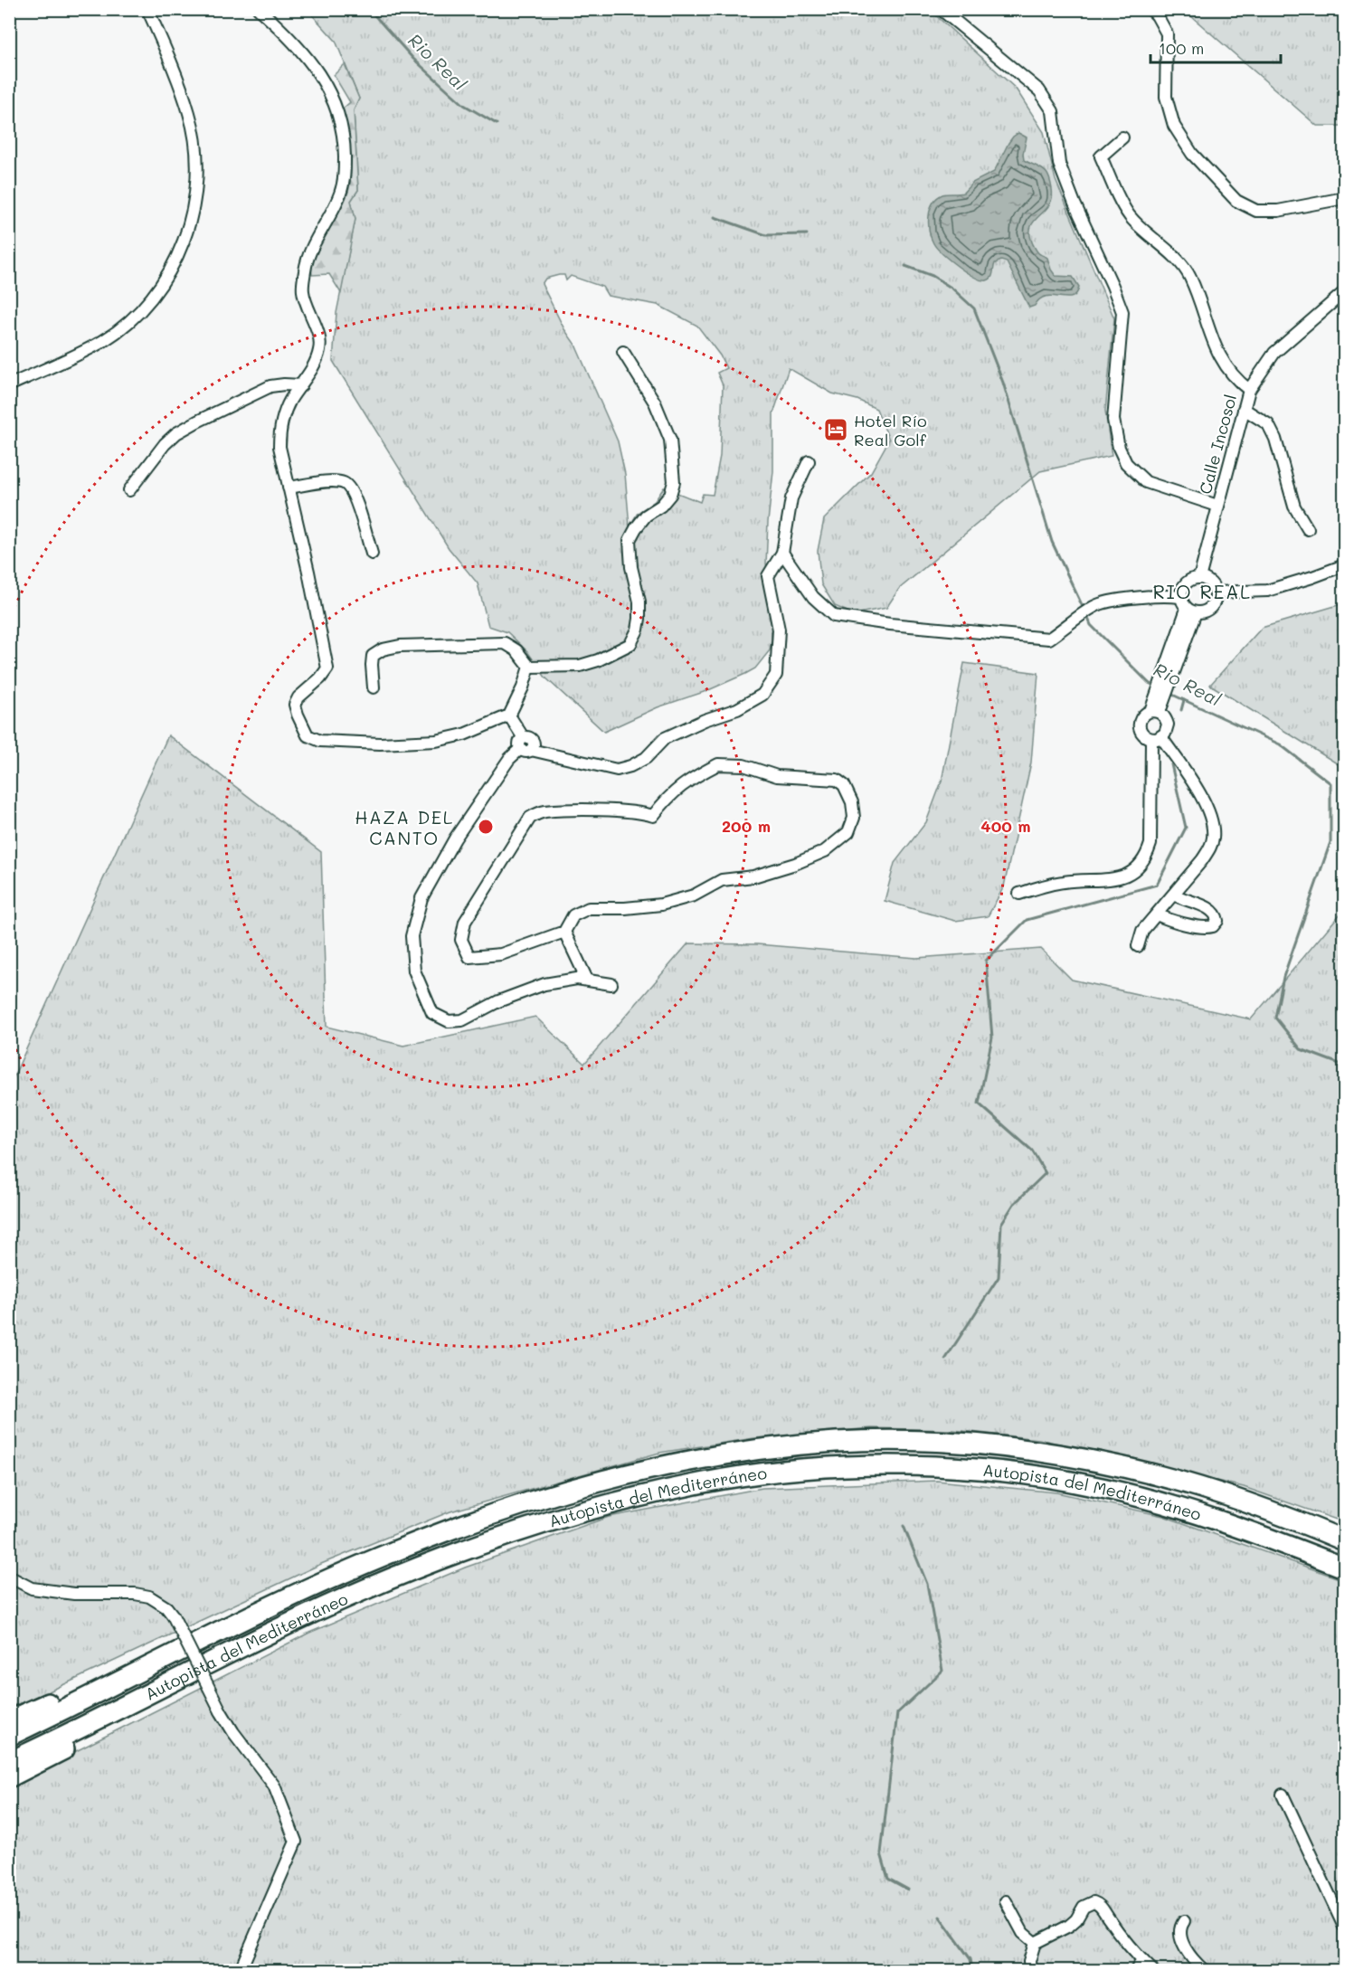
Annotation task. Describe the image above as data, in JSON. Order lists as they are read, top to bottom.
{
  "streets": {
    "highway": ["Autopista del Mediterráneo"],
    "street": ["Calle Incosol"]
  },
  "districts": ["RIO REAL", "HAZA DEL CANTO"],
  "water": ["Rio Real"],
  "places": {
    "hotel": ["Hotel Río Real Golf"]
  },
  "scale_bar": "100 m",
  "rings": ["200 m", "400 m"]
}
